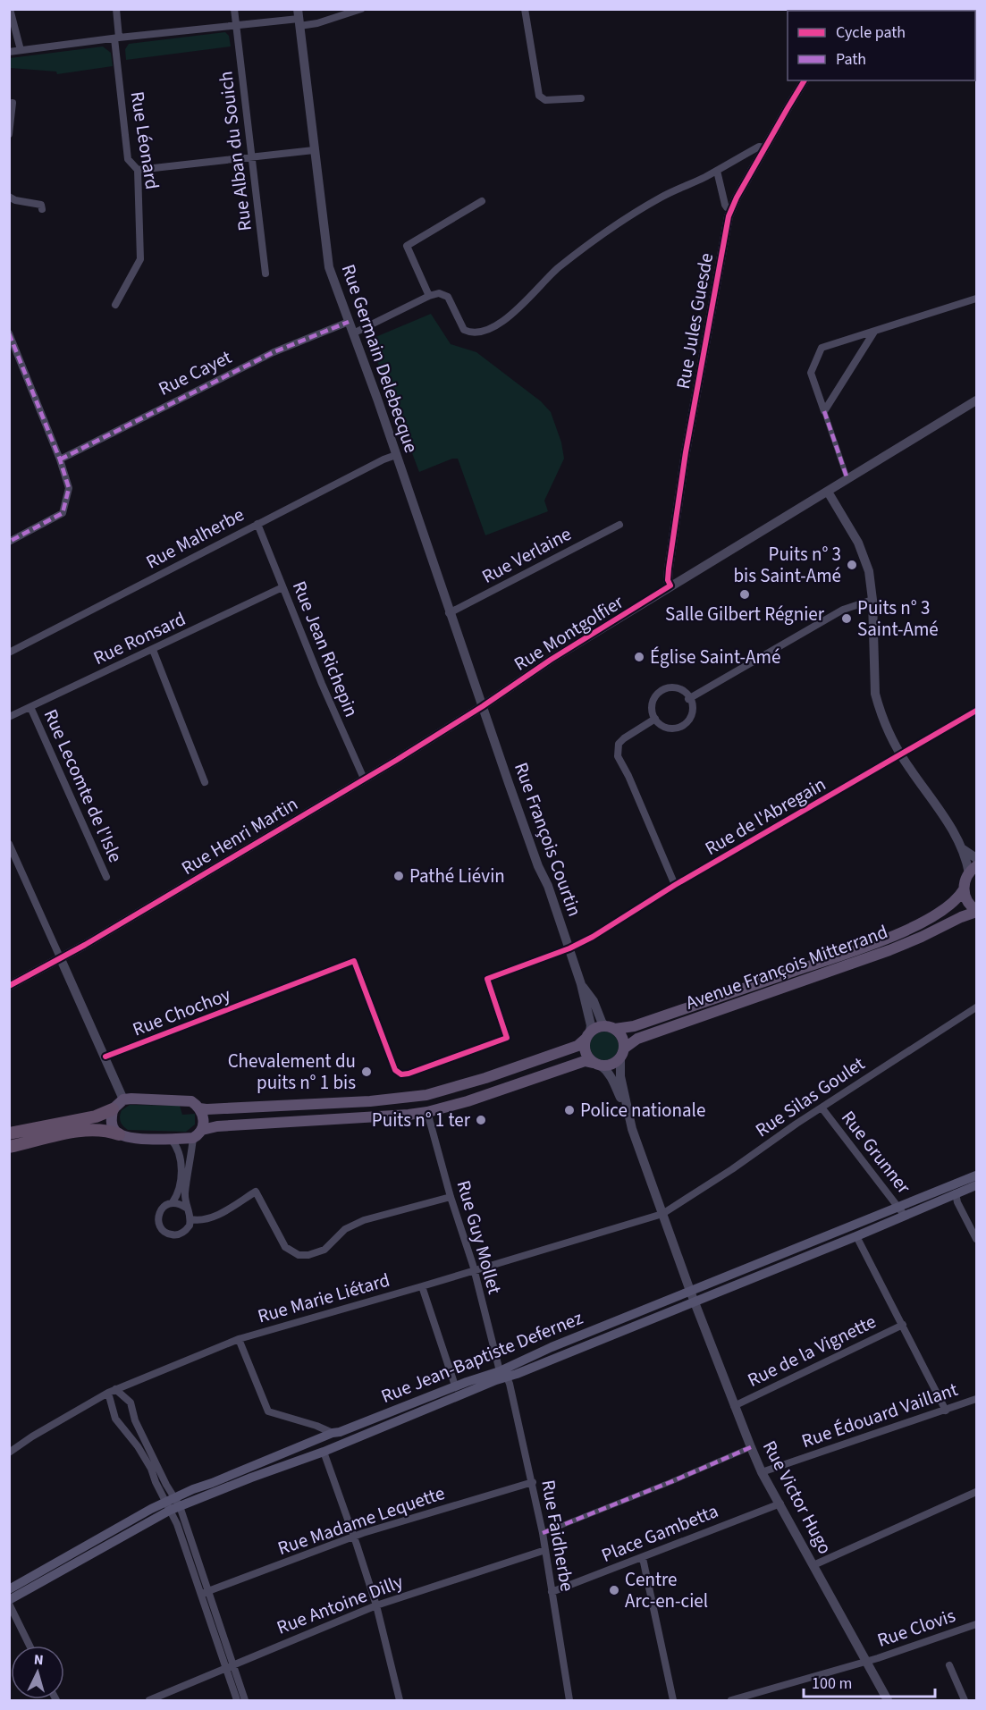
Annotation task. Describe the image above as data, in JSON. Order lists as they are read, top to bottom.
{
  "streets": {
    "main road": ["Avenue François Mitterrand", "Rue Jean-Baptiste Defernez"],
    "street": [
      "Rue Léonard",
      "Rue Alban du Souich",
      "Rue Jules Guesde",
      "Rue Germain Delebecque",
      "Rue Cayet",
      "Rue Malherbe",
      "Rue Verlaine",
      "Rue Montgolfier",
      "Rue Ronsard",
      "Rue Jean Richepin",
      "Rue Lecomte de l'Isle",
      "Rue de l'Abregain",
      "Rue Henri Martin",
      "Rue François Courtin",
      "Rue Chochoy",
      "Rue Silas Goulet",
      "Rue Grunner",
      "Rue Guy Mollet",
      "Rue Marie Liétard",
      "Rue de la Vignette",
      "Rue Édouard Vaillant",
      "Rue Victor Hugo",
      "Rue Madame Lequette",
      "Place Gambetta",
      "Rue Faidherbe",
      "Rue Antoine Dilly",
      "Rue Clovis"
    ]
  },
  "crossings": [
    ["Rue Jules Guesde", "Rue Montgolfier"],
    ["Rue Germain Delebecque", "Rue Cayet"],
    ["Rue Germain Delebecque", "Rue Malherbe"],
    ["Rue Germain Delebecque", "Rue Verlaine"],
    ["Rue Germain Delebecque", "Rue Montgolfier"],
    ["Rue Germain Delebecque", "Rue Henri Martin"],
    ["Rue Germain Delebecque", "Rue François Courtin"],
    ["Rue Malherbe", "Rue Jean Richepin"],
    ["Rue Montgolfier", "Rue Henri Martin"],
    ["Rue Montgolfier", "Rue François Courtin"],
    ["Rue Ronsard", "Rue Jean Richepin"],
    ["Rue Ronsard", "Rue Lecomte de l'Isle"],
    ["Rue Jean Richepin", "Rue Henri Martin"],
    ["Rue de l'Abregain", "Rue François Courtin"],
    ["Rue de l'Abregain", "Rue Chochoy"],
    ["Rue Henri Martin", "Rue François Courtin"],
    ["Rue François Courtin", "Rue Chochoy"],
    ["Rue Silas Goulet", "Rue Grunner"],
    ["Rue Silas Goulet", "Rue Marie Liétard"],
    ["Rue Grunner", "Rue Jean-Baptiste Defernez"],
    ["Rue Guy Mollet", "Rue Marie Liétard"],
    ["Rue Guy Mollet", "Rue Jean-Baptiste Defernez"],
    ["Rue Guy Mollet", "Rue Faidherbe"],
    ["Rue de la Vignette", "Rue Victor Hugo"],
    ["Rue Jean-Baptiste Defernez", "Rue Victor Hugo"],
    ["Rue Jean-Baptiste Defernez", "Rue Faidherbe"],
    ["Rue Édouard Vaillant", "Rue Victor Hugo"],
    ["Rue Victor Hugo", "Place Gambetta"],
    ["Rue Victor Hugo", "Rue Clovis"],
    ["Rue Madame Lequette", "Rue Faidherbe"],
    ["Place Gambetta", "Rue Faidherbe"],
    ["Rue Faidherbe", "Rue Antoine Dilly"]
  ],
  "places": [
    "Puits n° 3 bis Saint-Amé",
    "Salle Gilbert Régnier",
    "Puits n° 3 Saint-Amé",
    "Église Saint-Amé",
    "Pathé Liévin",
    "Chevalement du puits n° 1 bis",
    "Police nationale",
    "Puits n° 1 ter",
    "Centre Arc-en-ciel"
  ],
  "legend": ["Cycle path", "Path"],
  "scale_bar": "100 m",
  "north": "top"
}
